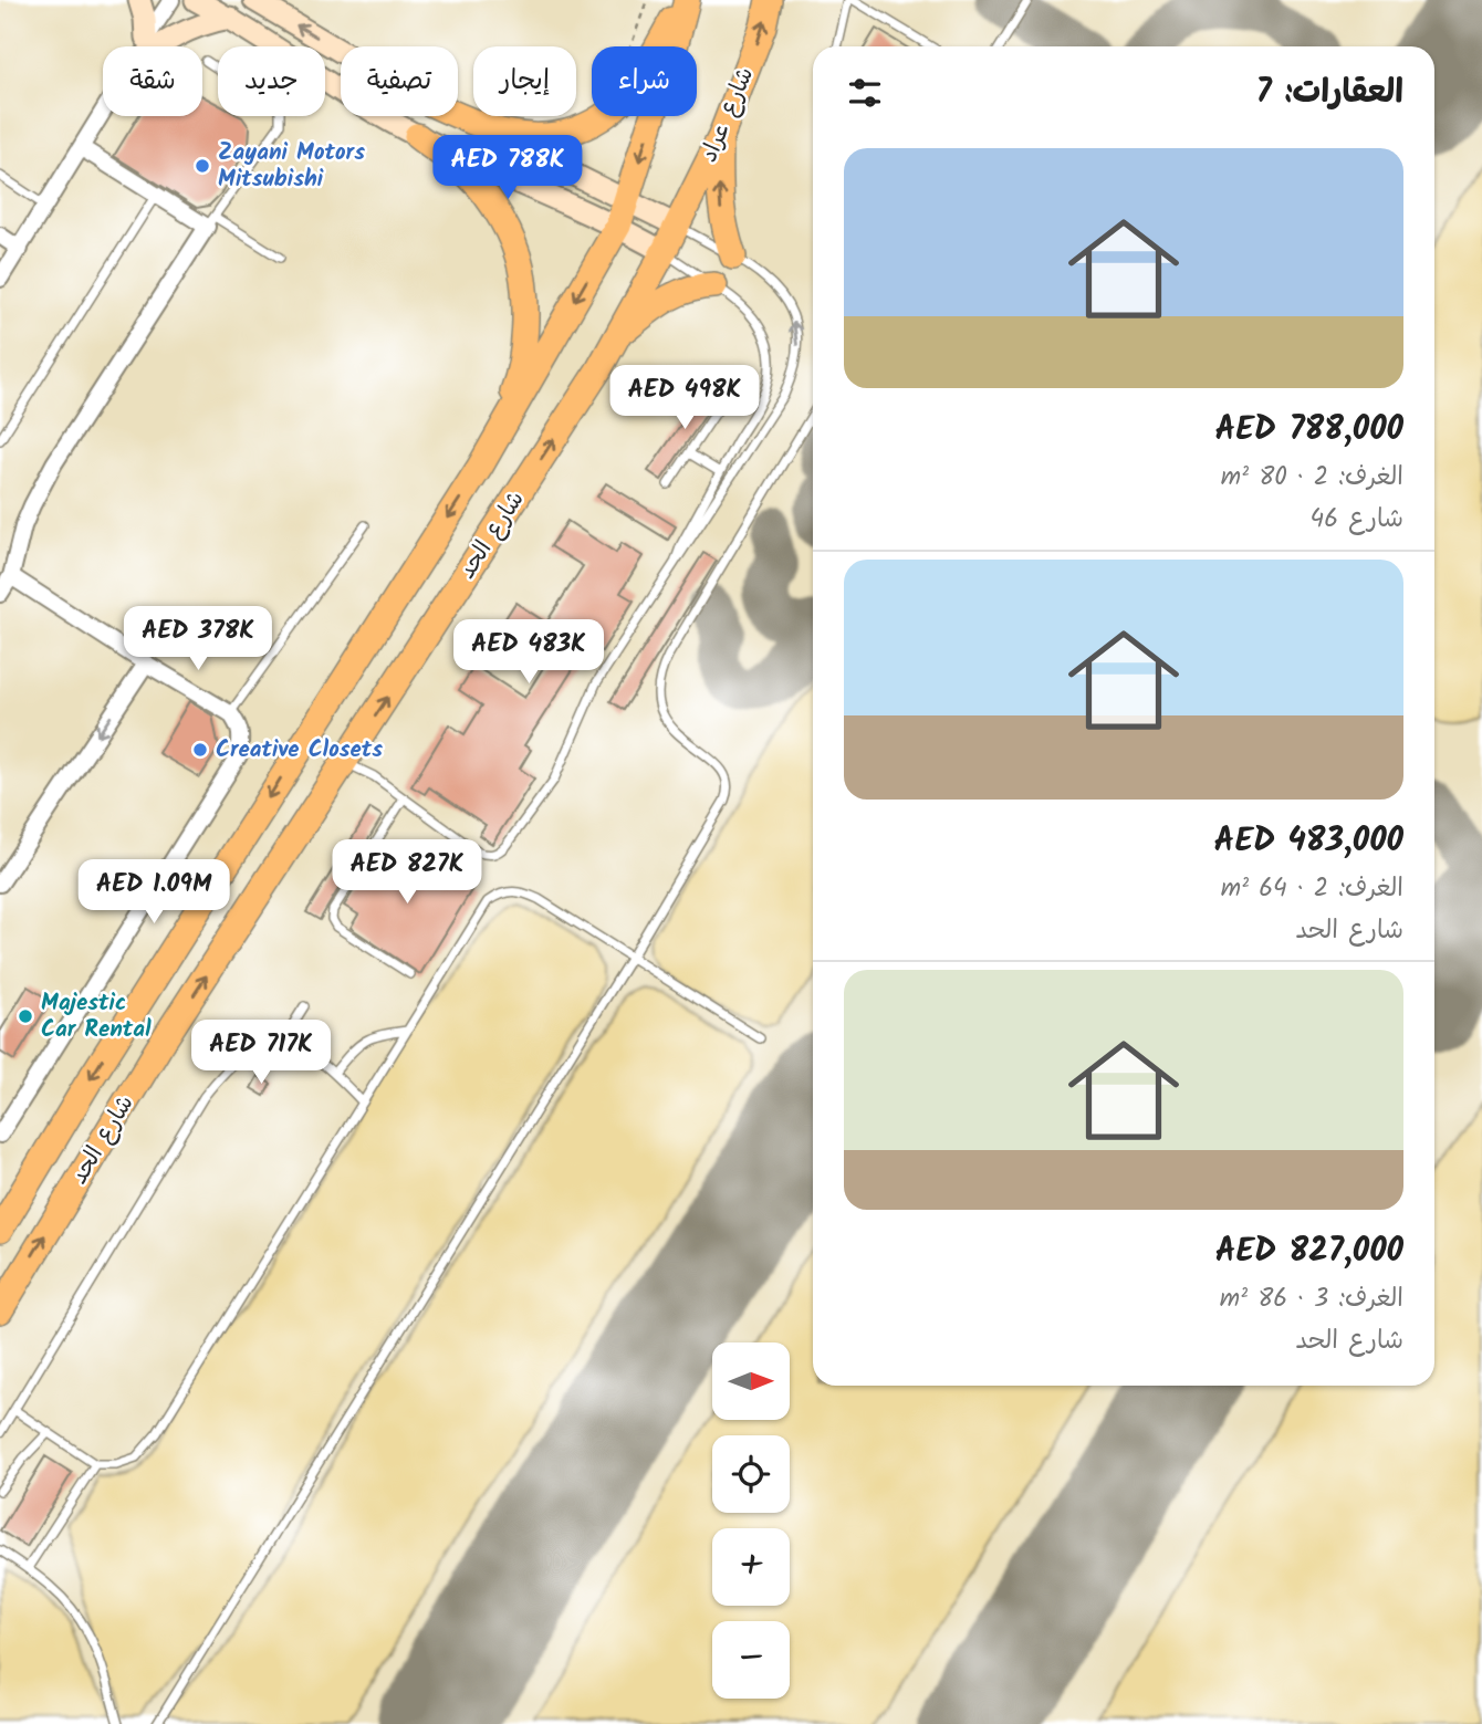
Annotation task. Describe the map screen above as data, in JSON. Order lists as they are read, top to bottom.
{
  "streets": {
    "main road": ["شارع عراد", "شارع الحد"]
  },
  "crossings": [
    ["شارع عراد", "شارع الحد"]
  ],
  "places": ["Zayani Motors Mitsubishi", "Creative Closets", "Majestic Car Rental"],
  "north": "right",
  "page": {
    "chip": [
      "شراء",
      "إيجار",
      "تصفية",
      "جديد",
      "شقة"
    ],
    "heading": "العقارات: 7",
    "price": [
      "AED 788K",
      "AED 498K",
      "AED 378K",
      "AED 483K",
      "AED 827K",
      "AED 1.09M",
      "AED 717K"
    ],
    "list": [
      {
        "name": "AED 788,000",
        "note": "الغرف: 2 · 80 m² · شارع 46"
      },
      {
        "name": "AED 483,000",
        "note": "الغرف: 2 · 64 m² · شارع الحد"
      },
      {
        "name": "AED 827,000",
        "note": "الغرف: 3 · 86 m² · شارع الحد"
      }
    ],
    "map_buttons": ["+", "−"]
  }
}
